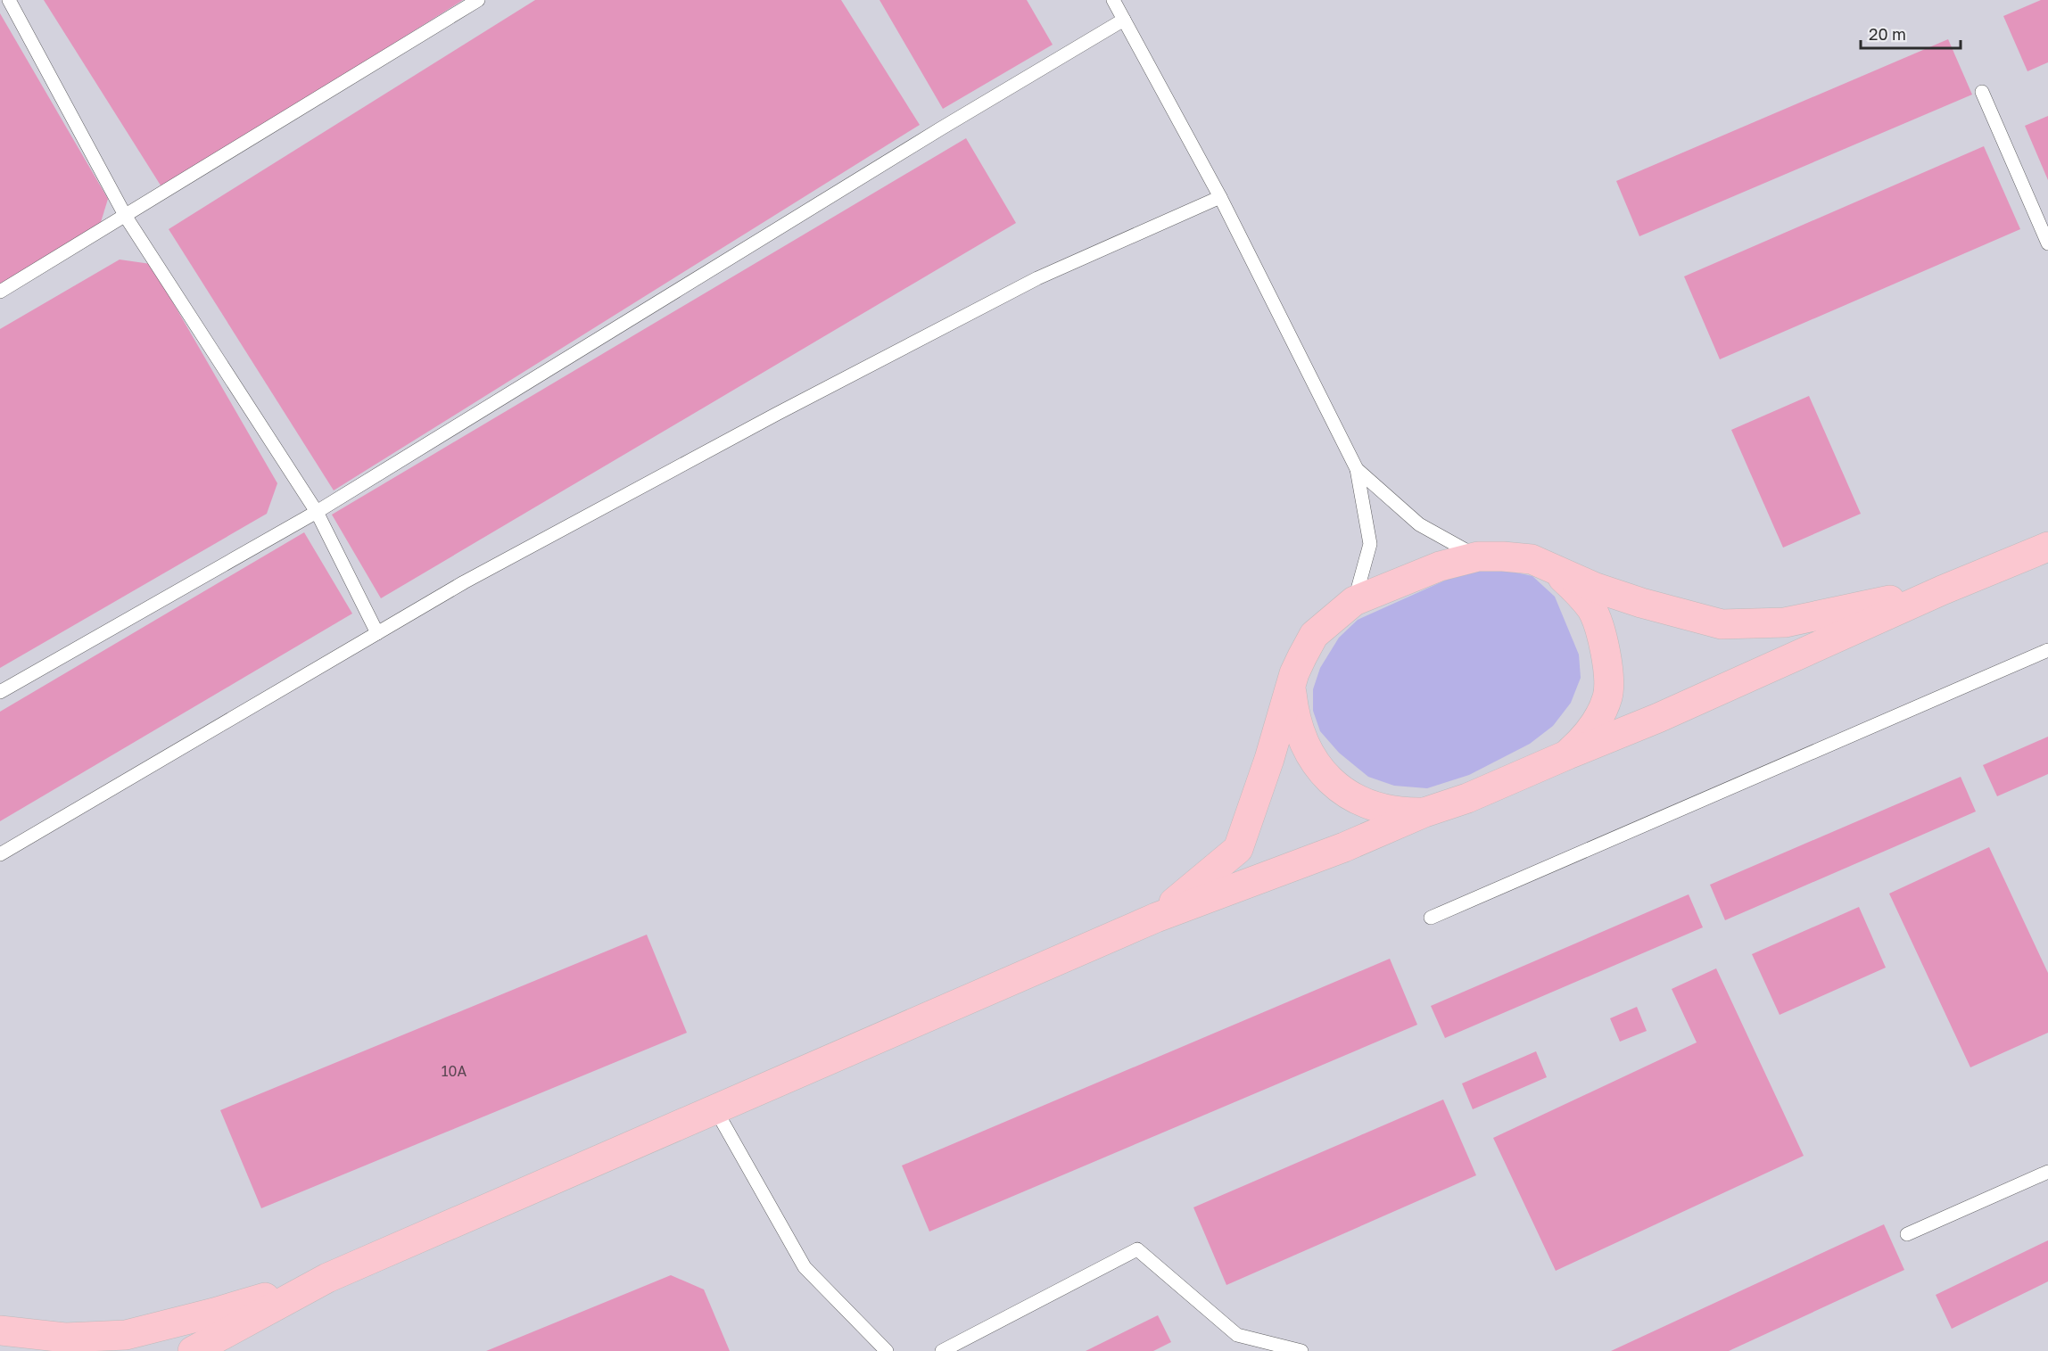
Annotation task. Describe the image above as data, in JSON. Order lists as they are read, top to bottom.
{
  "house_numbers": ["10А"],
  "scale_bar": "20 m"
}
